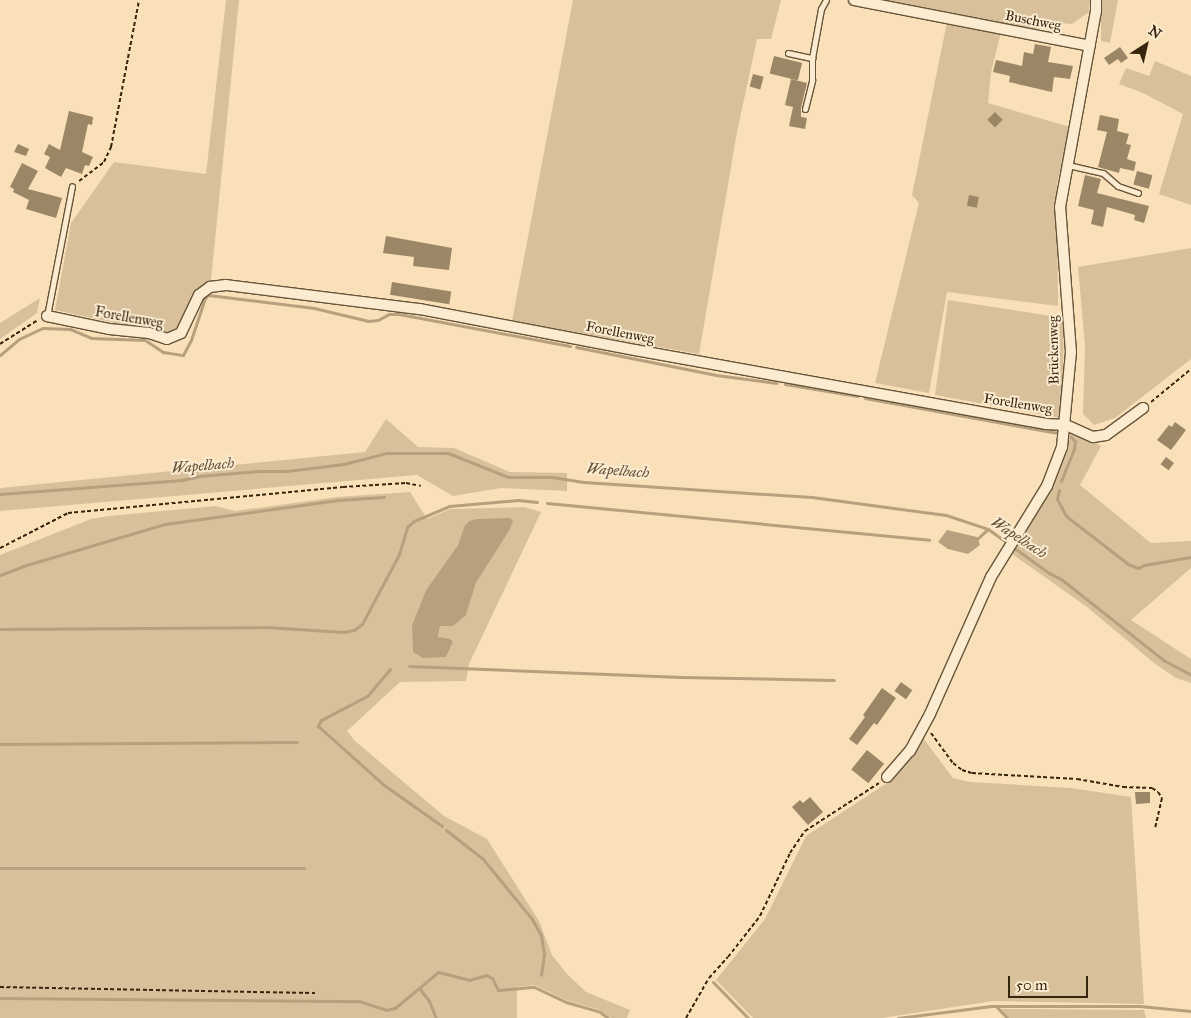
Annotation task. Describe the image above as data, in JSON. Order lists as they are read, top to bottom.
{
  "streets": {
    "street": ["Buschweg", "Forellenweg", "Brückenweg"]
  },
  "crossings": [
    ["Buschweg", "Brückenweg"],
    ["Forellenweg", "Brückenweg"]
  ],
  "water": ["Wapelbach"],
  "scale_bar": "50 m",
  "north": "top right"
}
